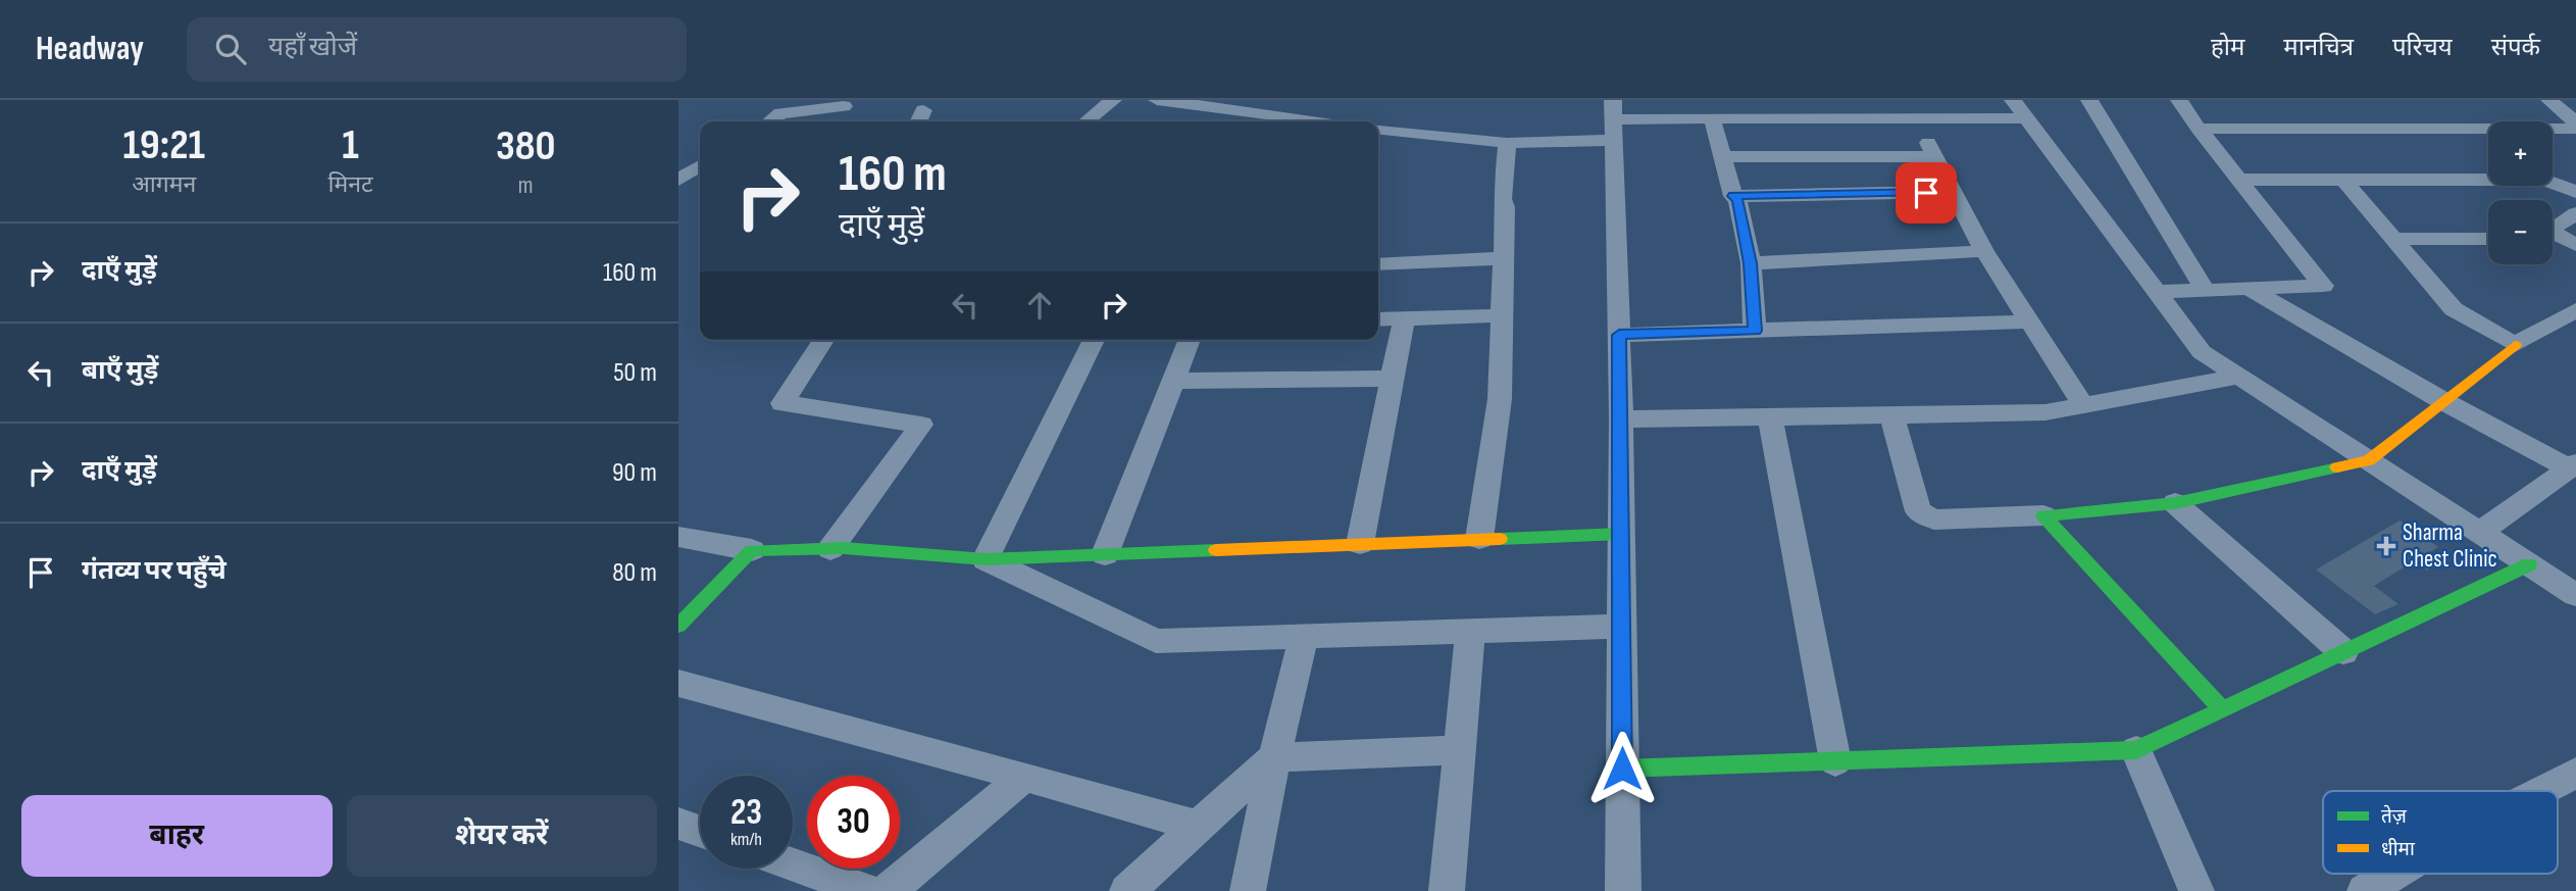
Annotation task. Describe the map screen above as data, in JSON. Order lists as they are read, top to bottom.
{
  "places": {
    "health": ["Sharma Chest Clinic"]
  },
  "legend": ["तेज़", "धीमा"],
  "page": {
    "header": "Headway",
    "search": "यहाँ खोजें",
    "nav": [
      "होम",
      "मानचित्र",
      "परिचय",
      "संपर्क"
    ],
    "eta": [
      "19:21",
      "आगमन",
      "1",
      "मिनट",
      "380",
      "m"
    ],
    "map_buttons": ["+", "−"],
    "turn": ["160 m", "दाएँ मुड़ें"],
    "list": [
      {
        "name": "दाएँ मुड़ें",
        "value": "160 m"
      },
      {
        "name": "बाएँ मुड़ें",
        "value": "50 m"
      },
      {
        "name": "दाएँ मुड़ें",
        "value": "90 m"
      },
      {
        "name": "गंतव्य पर पहुँचे",
        "value": "80 m"
      }
    ],
    "speed": "23 km/h",
    "limit": "30",
    "buttons": ["बाहर", "शेयर करें"]
  }
}
